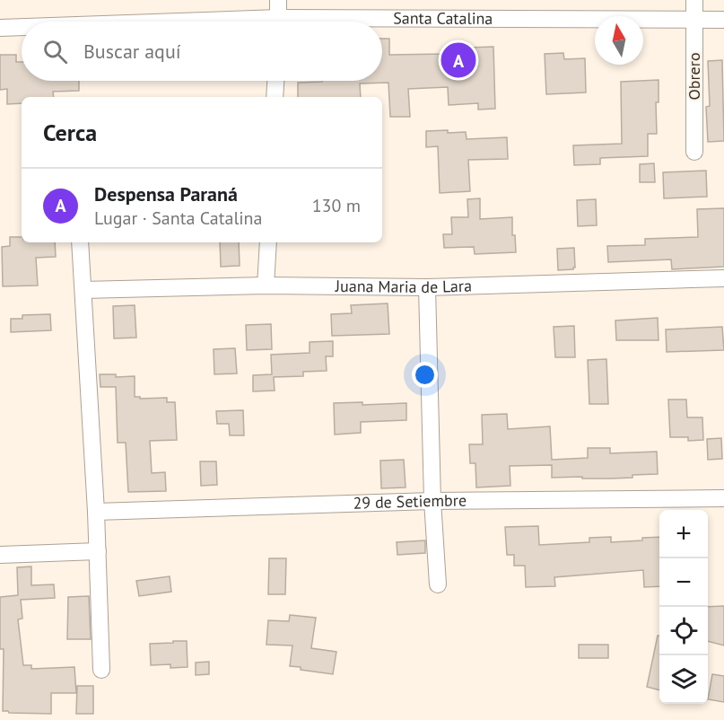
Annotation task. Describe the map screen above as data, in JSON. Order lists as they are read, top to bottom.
{
  "streets": {
    "street": [
      "Santa Catalina",
      "Obrero",
      "Juana Maria de Lara",
      "29 de Setiembre"
    ]
  },
  "crossings": [
    ["Santa Catalina", "Obrero"]
  ],
  "north": "top",
  "page": {
    "search": "Buscar aquí",
    "pins": "A",
    "heading": "Cerca",
    "list": [
      {
        "mark": "A",
        "name": "Despensa Paraná",
        "note": "Lugar · Santa Catalina",
        "value": "130 m"
      }
    ],
    "map_buttons": ["+", "−"]
  }
}
